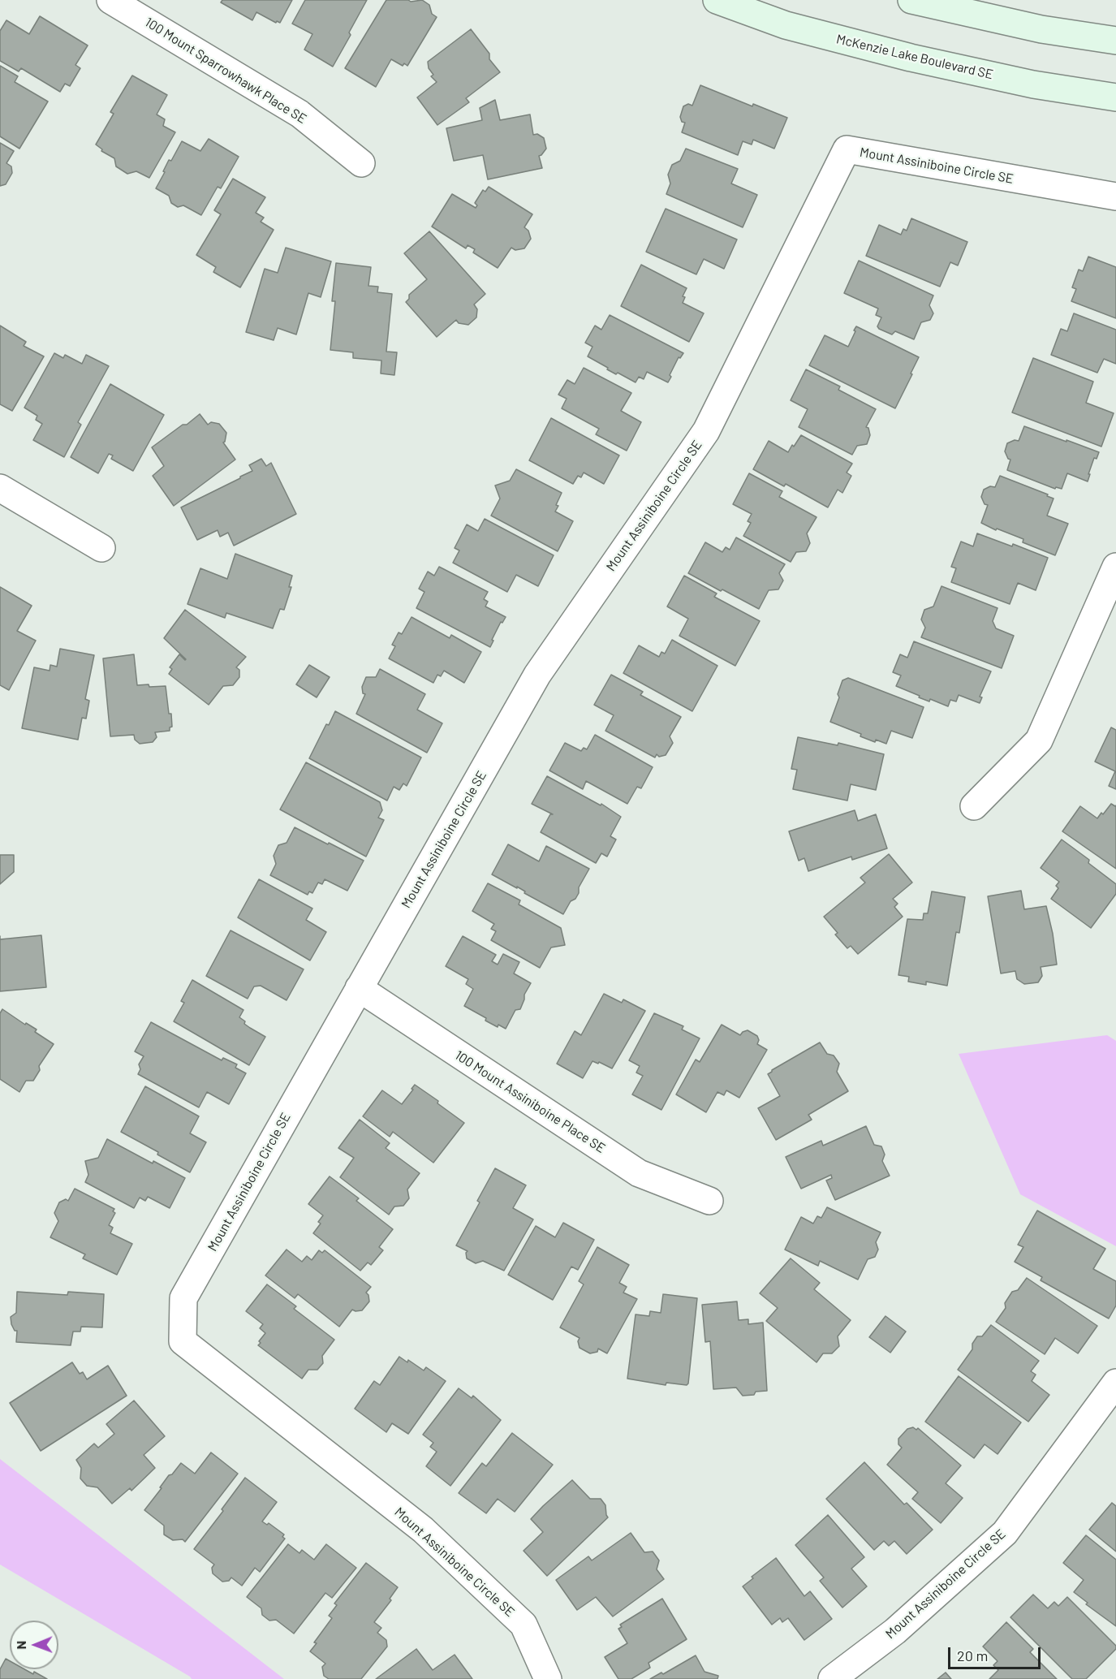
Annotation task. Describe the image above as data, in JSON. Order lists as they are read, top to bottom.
{
  "streets": {
    "main road": ["McKenzie Lake Boulevard SE"],
    "street": ["100 Mount Sparrowhawk Place SE", "Mount Assiniboine Circle SE", "100 Mount Assiniboine Place SE"]
  },
  "crossings": [
    ["Mount Assiniboine Circle SE", "100 Mount Assiniboine Place SE"]
  ],
  "scale_bar": "20 m",
  "north": "left"
}
